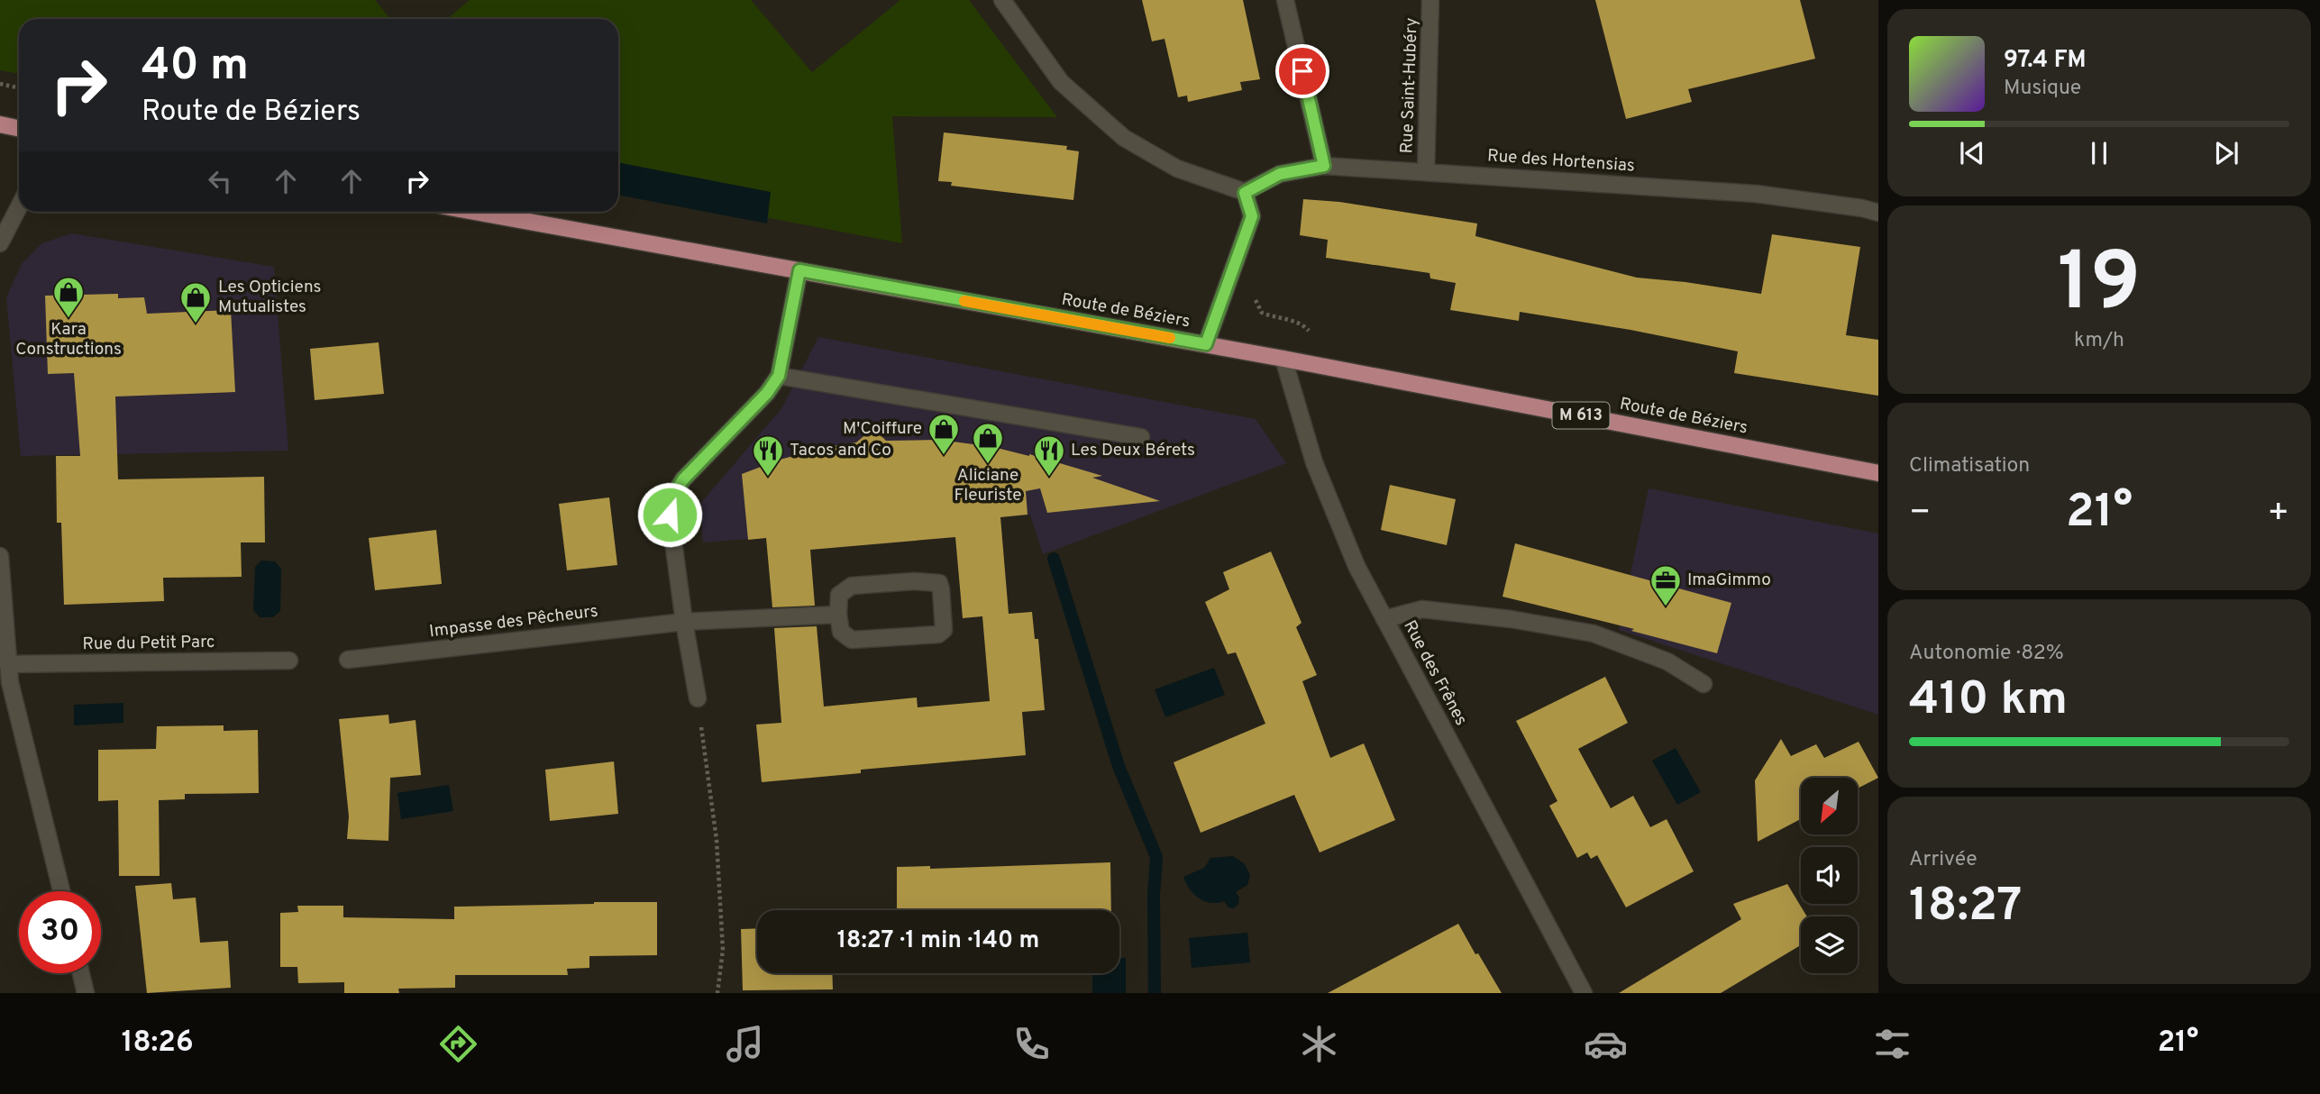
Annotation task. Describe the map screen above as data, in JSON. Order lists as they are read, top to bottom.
{
  "streets": {
    "main road": ["Route de Béziers", "M 613"],
    "street": [
      "Rue Saint-Hubéry",
      "Rue des Hortensias",
      "Impasse des Pêcheurs",
      "Rue du Petit Parc",
      "Rue des Frênes"
    ]
  },
  "crossings": [
    ["Rue Saint-Hubéry", "Rue des Hortensias"],
    ["Route de Béziers", "Rue des Frênes"]
  ],
  "places": {
    "shop": [
      "Kara Constructions",
      "Les Opticiens Mutualistes",
      "M'Coiffure",
      "Aliciane Fleuriste"
    ],
    "restaurant": ["Tacos and Co", "Les Deux Bérets"],
    "office": ["ImaGimmo"]
  },
  "north": "bottom left",
  "page": {
    "turn": ["40 m", "Route de Béziers"],
    "song": ["97.4 FM", "Musique"],
    "tile": [
      ["19", "km/h"],
      "Climatisation",
      ["Autonomie · 82%", "410 km"],
      ["Arrivée", "18:27"]
    ],
    "heat": ["−", "21°", "+"],
    "limit": "30",
    "trip": "18:27 · 1 min · 140 m",
    "tabs": ["18:26", "21°"]
  }
}
